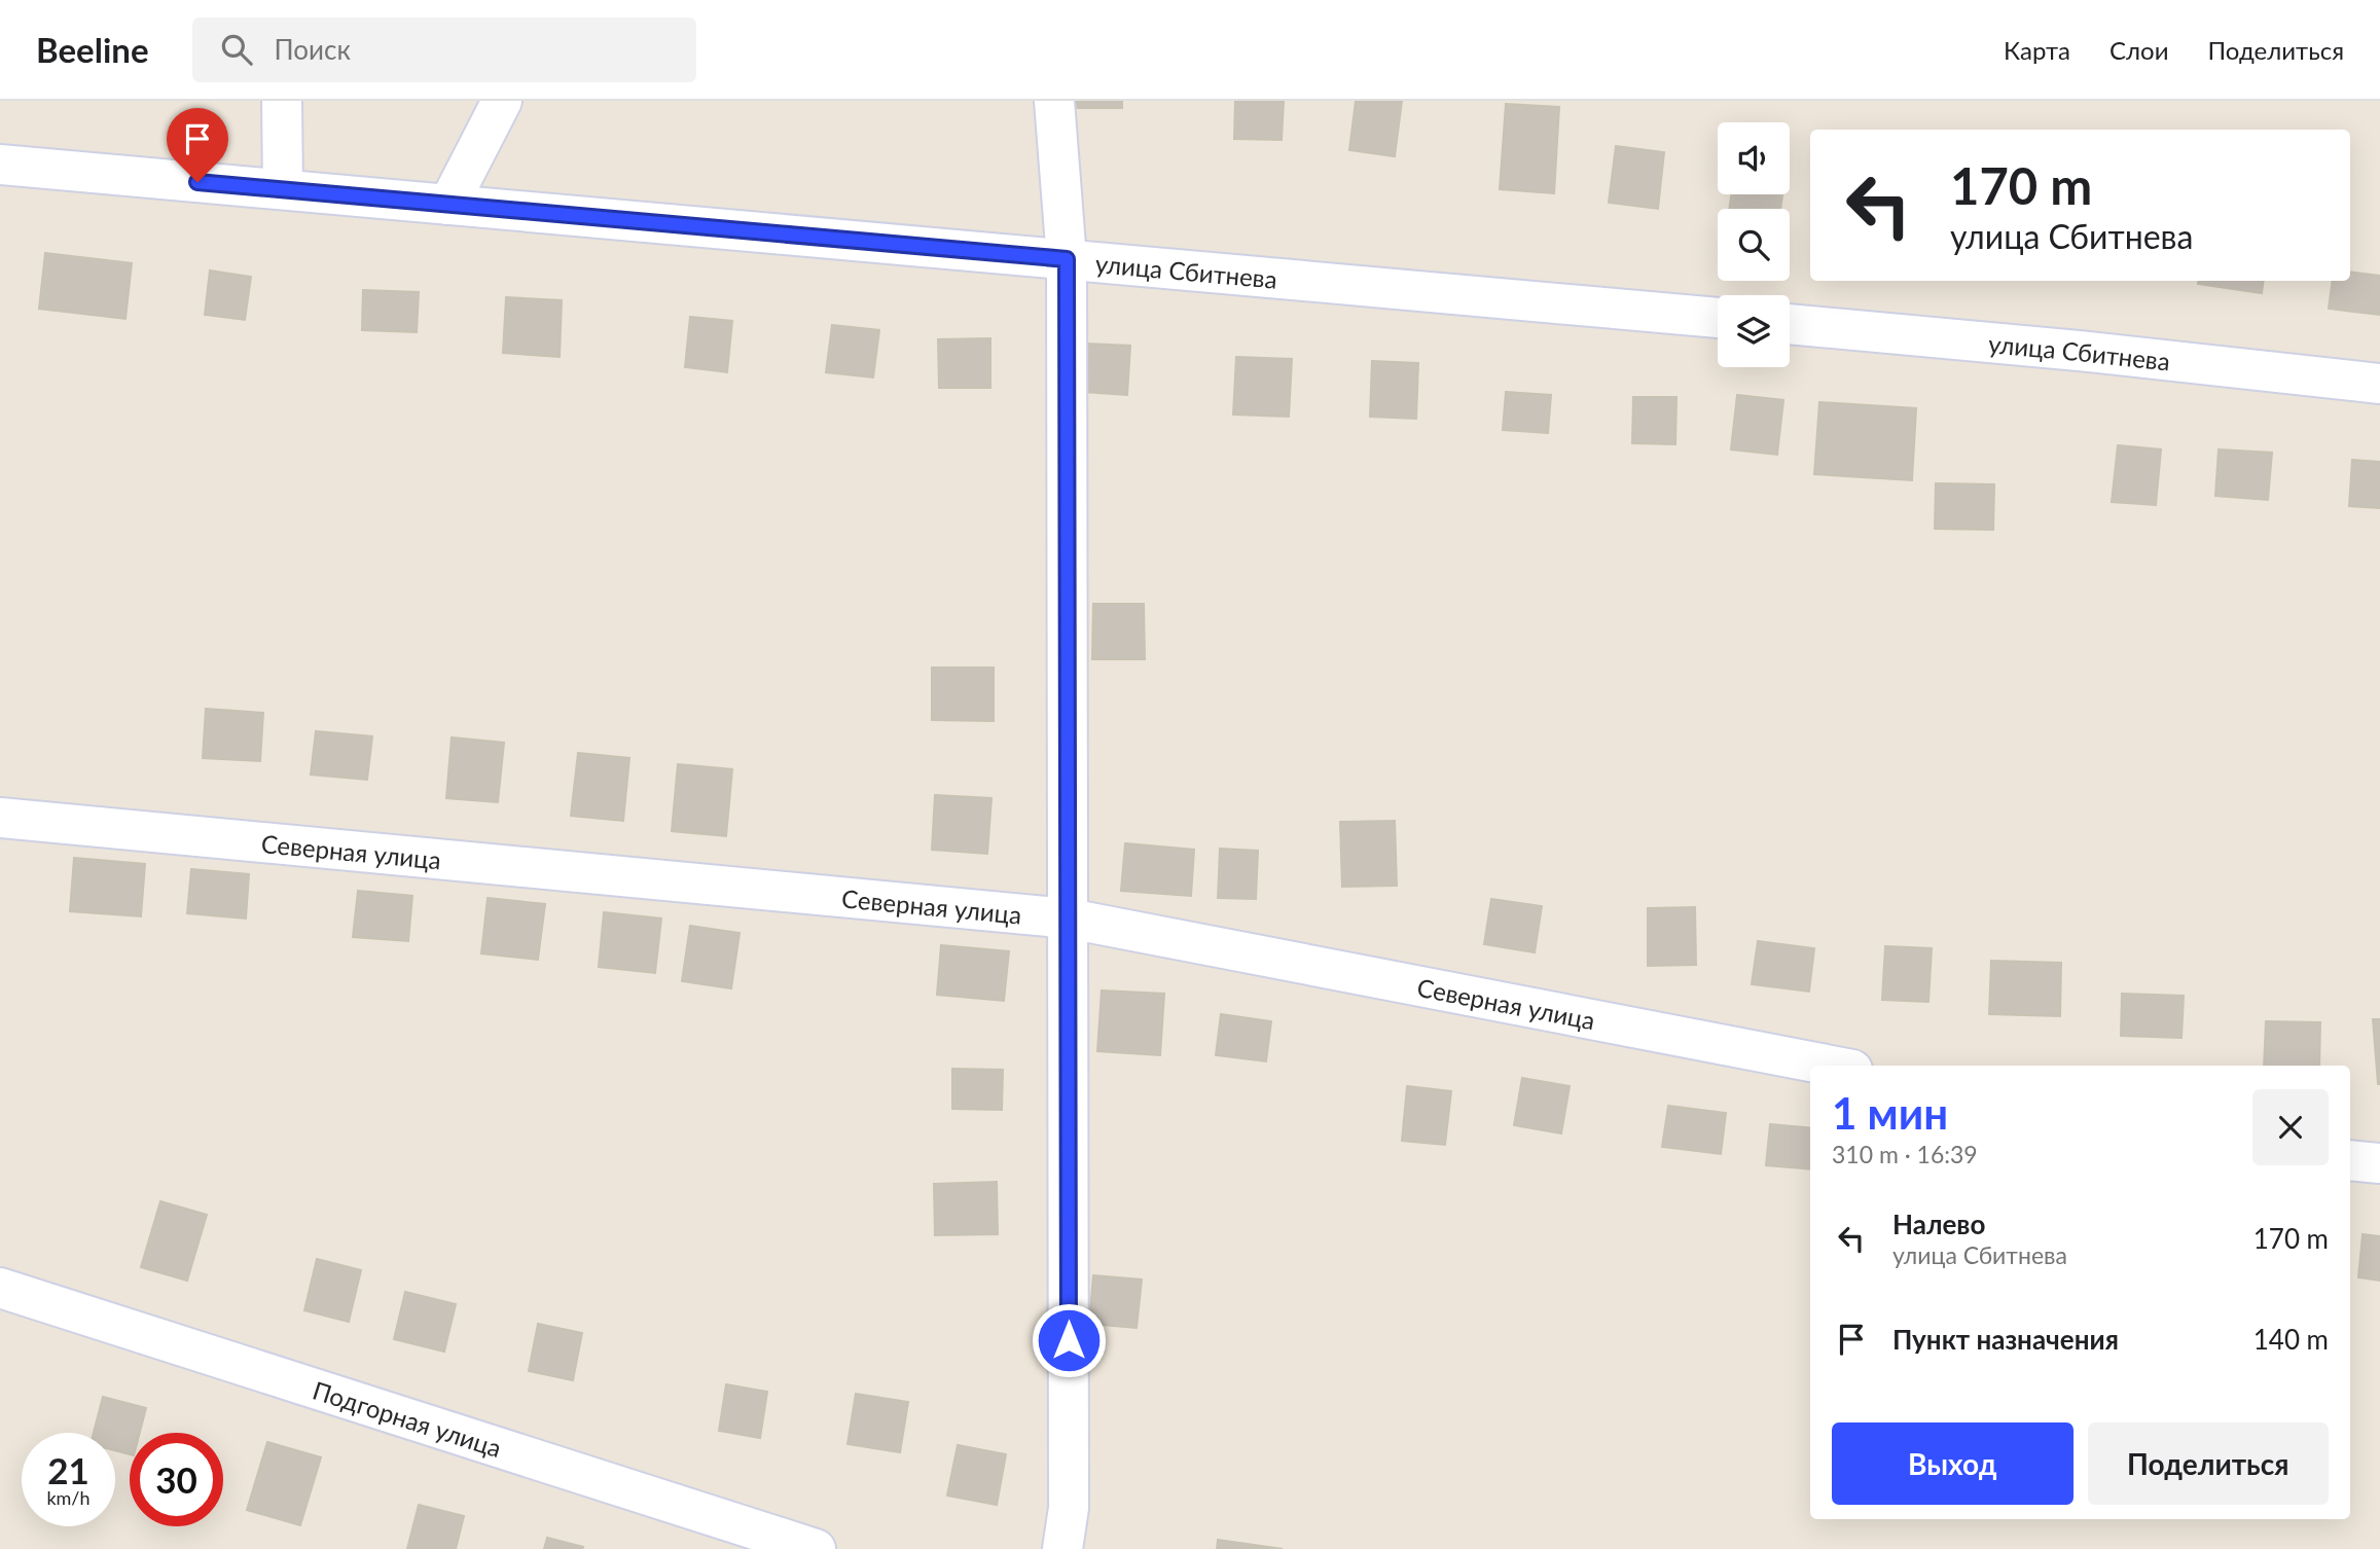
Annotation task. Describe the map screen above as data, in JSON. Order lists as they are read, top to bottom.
{
  "streets": {
    "street": ["улица Сбитнева", "Северная улица", "Подгорная улица"]
  },
  "page": {
    "header": "Beeline",
    "search": "Поиск",
    "nav": ["Карта", "Слои", "Поделиться"],
    "turn": ["170 m", "улица Сбитнева"],
    "heading": ["1 мин", "310 m · 16:39"],
    "list": [
      {
        "name": "Налево",
        "note": "улица Сбитнева",
        "value": "170 m"
      },
      {
        "name": "Пункт назначения",
        "value": "140 m"
      }
    ],
    "buttons": ["Выход", "Поделиться"],
    "speed": "21 km/h",
    "limit": "30"
  }
}
